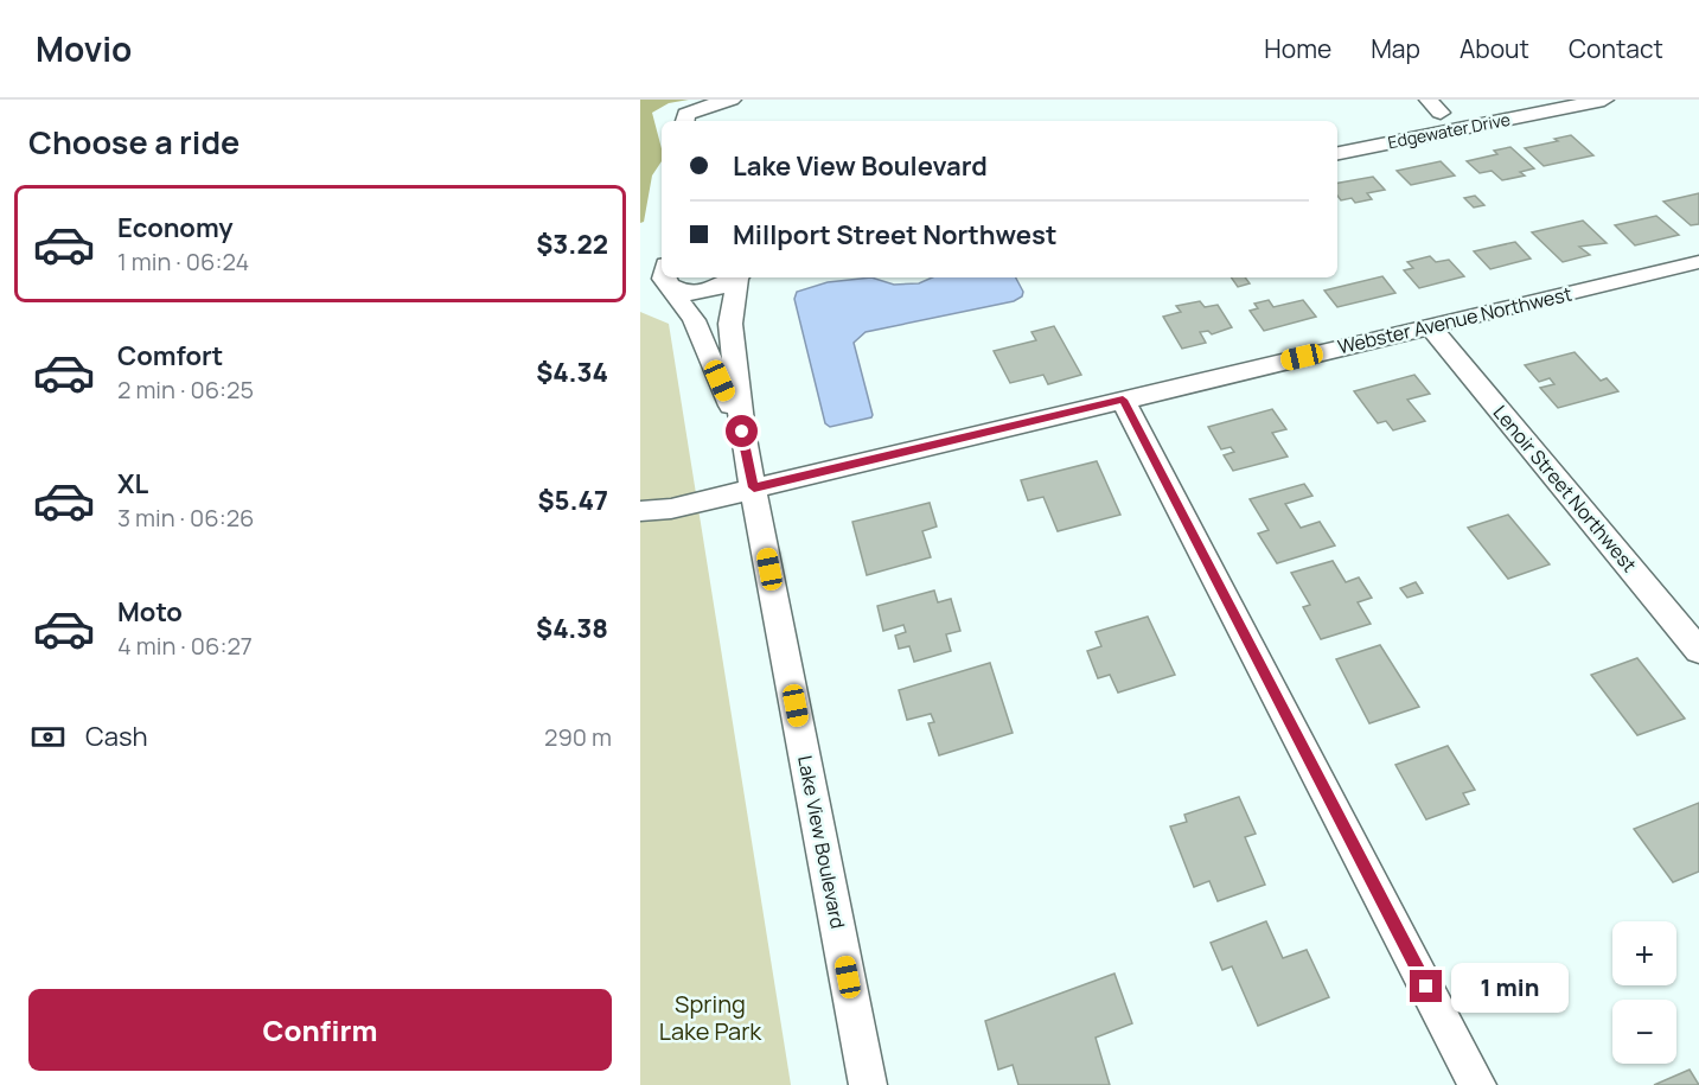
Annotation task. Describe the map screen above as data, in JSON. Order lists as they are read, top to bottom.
{
  "streets": {
    "street": [
      "Edgewater Drive",
      "Webster Avenue Northwest",
      "Lenoir Street Northwest",
      "Lake View Boulevard"
    ]
  },
  "crossings": [
    ["Webster Avenue Northwest", "Lenoir Street Northwest"],
    ["Webster Avenue Northwest", "Lake View Boulevard"]
  ],
  "parks": ["Spring Lake Park"],
  "page": {
    "header": "Movio",
    "nav": [
      "Home",
      "Map",
      "About",
      "Contact"
    ],
    "heading": "Choose a ride",
    "banner": ["Lake View Boulevard", "Millport Street Northwest"],
    "list": [
      {
        "name": "Economy",
        "note": "1 min · 06:24",
        "value": "$3.22"
      },
      {
        "name": "Comfort",
        "note": "2 min · 06:25",
        "value": "$4.34"
      },
      {
        "name": "XL",
        "note": "3 min · 06:26",
        "value": "$5.47"
      },
      {
        "name": "Moto",
        "note": "4 min · 06:27",
        "value": "$4.38"
      }
    ],
    "pay": ["Cash", "290 m"],
    "map_buttons": ["+", "−"],
    "bubble": "1 min",
    "buttons": "Confirm"
  }
}
